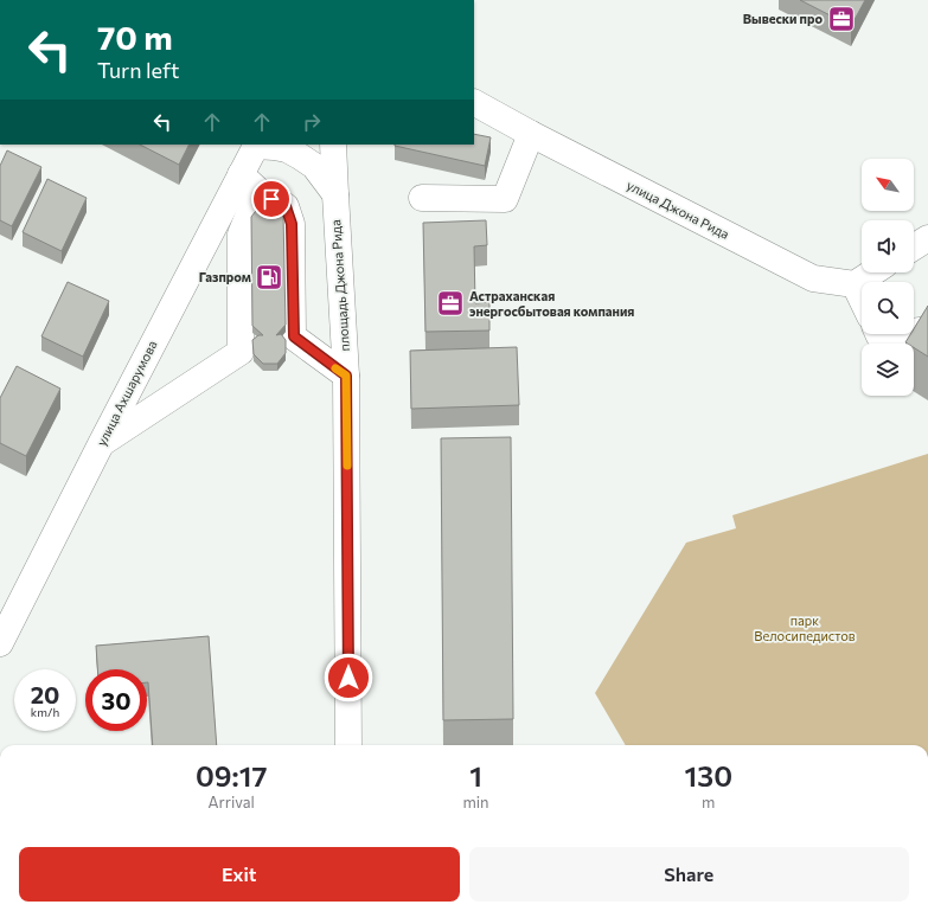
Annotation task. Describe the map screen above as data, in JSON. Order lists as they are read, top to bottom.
{
  "streets": {
    "street": ["улица Джона Рида", "площадь Джона Рида", "улица Ахшарумова"]
  },
  "parks": ["парк Велосипедистов"],
  "places": {
    "office": ["Вывески про", "Астраханская энергосбытовая компания"],
    "fuel station": ["Газпром"]
  },
  "north": "top left",
  "page": {
    "turn": ["70 m", "Turn left"],
    "speed": "20 km/h",
    "limit": "30",
    "eta": [
      "09:17",
      "Arrival",
      "1",
      "min",
      "130",
      "m"
    ],
    "buttons": ["Exit", "Share"]
  }
}
